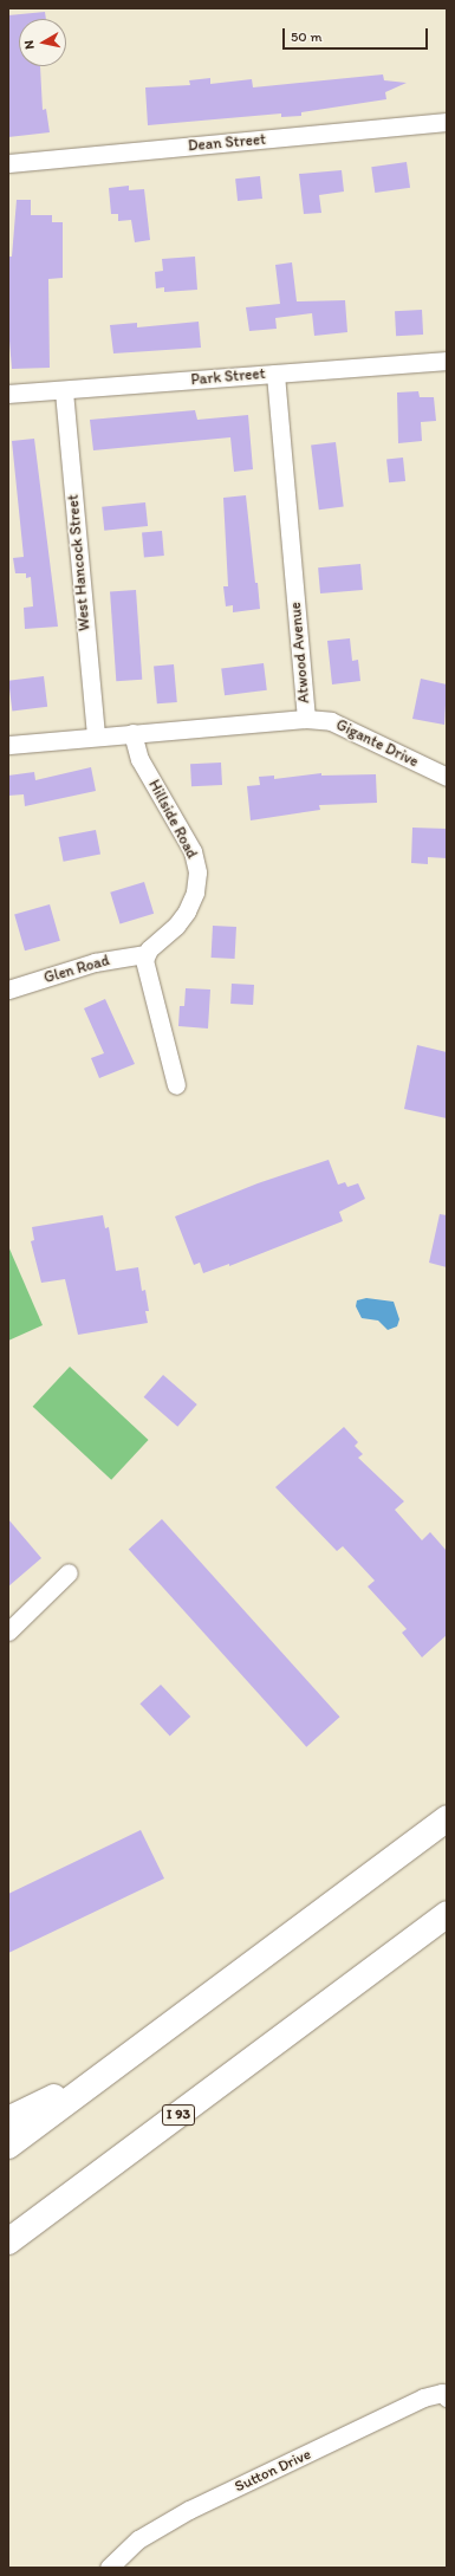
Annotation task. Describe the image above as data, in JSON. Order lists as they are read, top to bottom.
{
  "streets": {
    "highway": ["I 93"],
    "street": [
      "Dean Street",
      "Park Street",
      "West Hancock Street",
      "Atwood Avenue",
      "Gigante Drive",
      "Hillside Road",
      "Glen Road",
      "Sutton Drive"
    ]
  },
  "crossings": [
    ["Park Street", "West Hancock Street"],
    ["Park Street", "Atwood Avenue"],
    ["West Hancock Street", "Atwood Avenue"],
    ["Atwood Avenue", "Gigante Drive"],
    ["Atwood Avenue", "Hillside Road"],
    ["Hillside Road", "Glen Road"]
  ],
  "scale_bar": "50 m",
  "north": "left"
}
